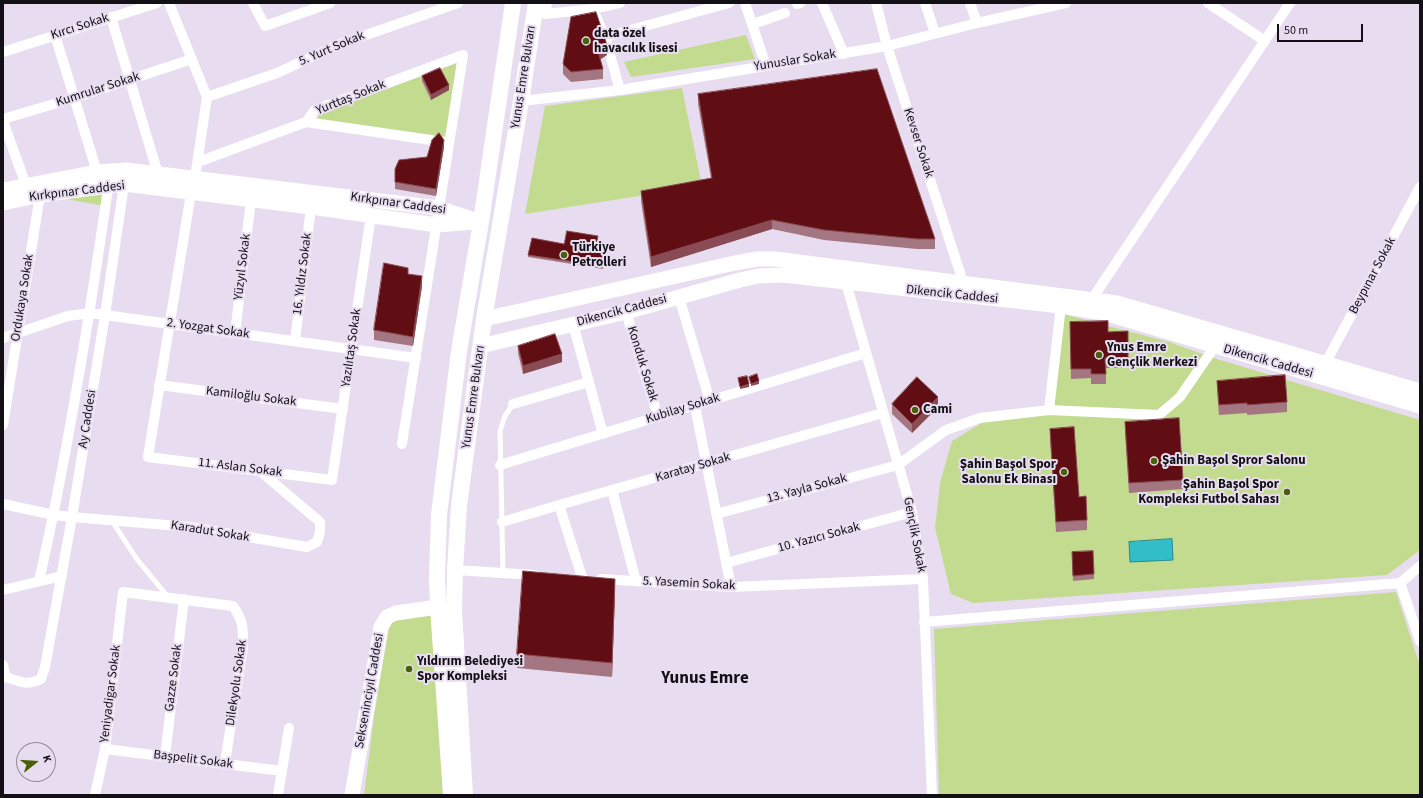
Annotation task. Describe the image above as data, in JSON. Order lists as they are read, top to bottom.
{
  "streets": {
    "main road": [
      "Yunus Emre Bulvarı",
      "Kırkpınar Caddesi",
      "Dikencik Caddesi",
      "Sekseninciyıl Caddesi"
    ],
    "street": [
      "Kırcı Sokak",
      "5. Yurt Sokak",
      "Yunuslar Sokak",
      "Kumrular Sokak",
      "Yurttaş Sokak",
      "Kevser Sokak",
      "Yüzyıl Sokak",
      "16. Yıldız Sokak",
      "Beypınar Sokak",
      "Ordukaya Sokak",
      "2. Yozgat Sokak",
      "Yazılıtaş Sokak",
      "Konduk Sokak",
      "Kamiloğlu Sokak",
      "Kubilay Sokak",
      "Ay Caddesi",
      "11. Aslan Sokak",
      "Karatay Sokak",
      "13. Yayla Sokak",
      "Karadut Sokak",
      "Gençlik Sokak",
      "10. Yazıcı Sokak",
      "5. Yasemin Sokak",
      "Gazze Sokak",
      "Dilekyolu Sokak",
      "Yeniyadigar Sokak",
      "Başpelit Sokak"
    ]
  },
  "crossings": [
    ["Yunuslar Sokak", "Yunus Emre Bulvarı"],
    ["Yunuslar Sokak", "Kevser Sokak"],
    ["Yunus Emre Bulvarı", "Kırkpınar Caddesi"],
    ["Yunus Emre Bulvarı", "Dikencik Caddesi"],
    ["Yunus Emre Bulvarı", "Sekseninciyıl Caddesi"],
    ["Kevser Sokak", "Dikencik Caddesi"],
    ["Kırkpınar Caddesi", "Yüzyıl Sokak"],
    ["Kırkpınar Caddesi", "16. Yıldız Sokak"],
    ["Kırkpınar Caddesi", "Ordukaya Sokak"],
    ["Kırkpınar Caddesi", "Yazılıtaş Sokak"],
    ["Kırkpınar Caddesi", "Ay Caddesi"],
    ["Yüzyıl Sokak", "2. Yozgat Sokak"],
    ["16. Yıldız Sokak", "2. Yozgat Sokak"],
    ["Beypınar Sokak", "Dikencik Caddesi"],
    ["Dikencik Caddesi", "Konduk Sokak"],
    ["Dikencik Caddesi", "13. Yayla Sokak"],
    ["Dikencik Caddesi", "Gençlik Sokak"],
    ["Ordukaya Sokak", "2. Yozgat Sokak"],
    ["2. Yozgat Sokak", "Yazılıtaş Sokak"],
    ["2. Yozgat Sokak", "Ay Caddesi"],
    ["Yazılıtaş Sokak", "Kamiloğlu Sokak"],
    ["Yazılıtaş Sokak", "11. Aslan Sokak"],
    ["Konduk Sokak", "Kubilay Sokak"],
    ["Kamiloğlu Sokak", "11. Aslan Sokak"],
    ["Kubilay Sokak", "Gençlik Sokak"],
    ["Ay Caddesi", "Karadut Sokak"],
    ["11. Aslan Sokak", "Karadut Sokak"],
    ["Karatay Sokak", "Gençlik Sokak"],
    ["Karatay Sokak", "5. Yasemin Sokak"],
    ["13. Yayla Sokak", "Gençlik Sokak"],
    ["Gençlik Sokak", "10. Yazıcı Sokak"],
    ["Gençlik Sokak", "5. Yasemin Sokak"],
    ["Gazze Sokak", "Dilekyolu Sokak"],
    ["Gazze Sokak", "Başpelit Sokak"],
    ["Dilekyolu Sokak", "Başpelit Sokak"],
    ["Yeniyadigar Sokak", "Başpelit Sokak"]
  ],
  "districts": ["Yunus Emre"],
  "places": [
    "data özel havacılık lisesi",
    "Türkiye Petrolleri",
    "Ynus Emre Gençlik Merkezi",
    "Cami",
    "Şahin Başol Spror Salonu",
    "Şahin Başol Spor Salonu Ek Binası",
    "Şahin Başol Spor Kompleksi Futbol Sahası",
    "Yıldırım Belediyesi Spor Kompleksi"
  ],
  "scale_bar": "50 m",
  "north": "right"
}
